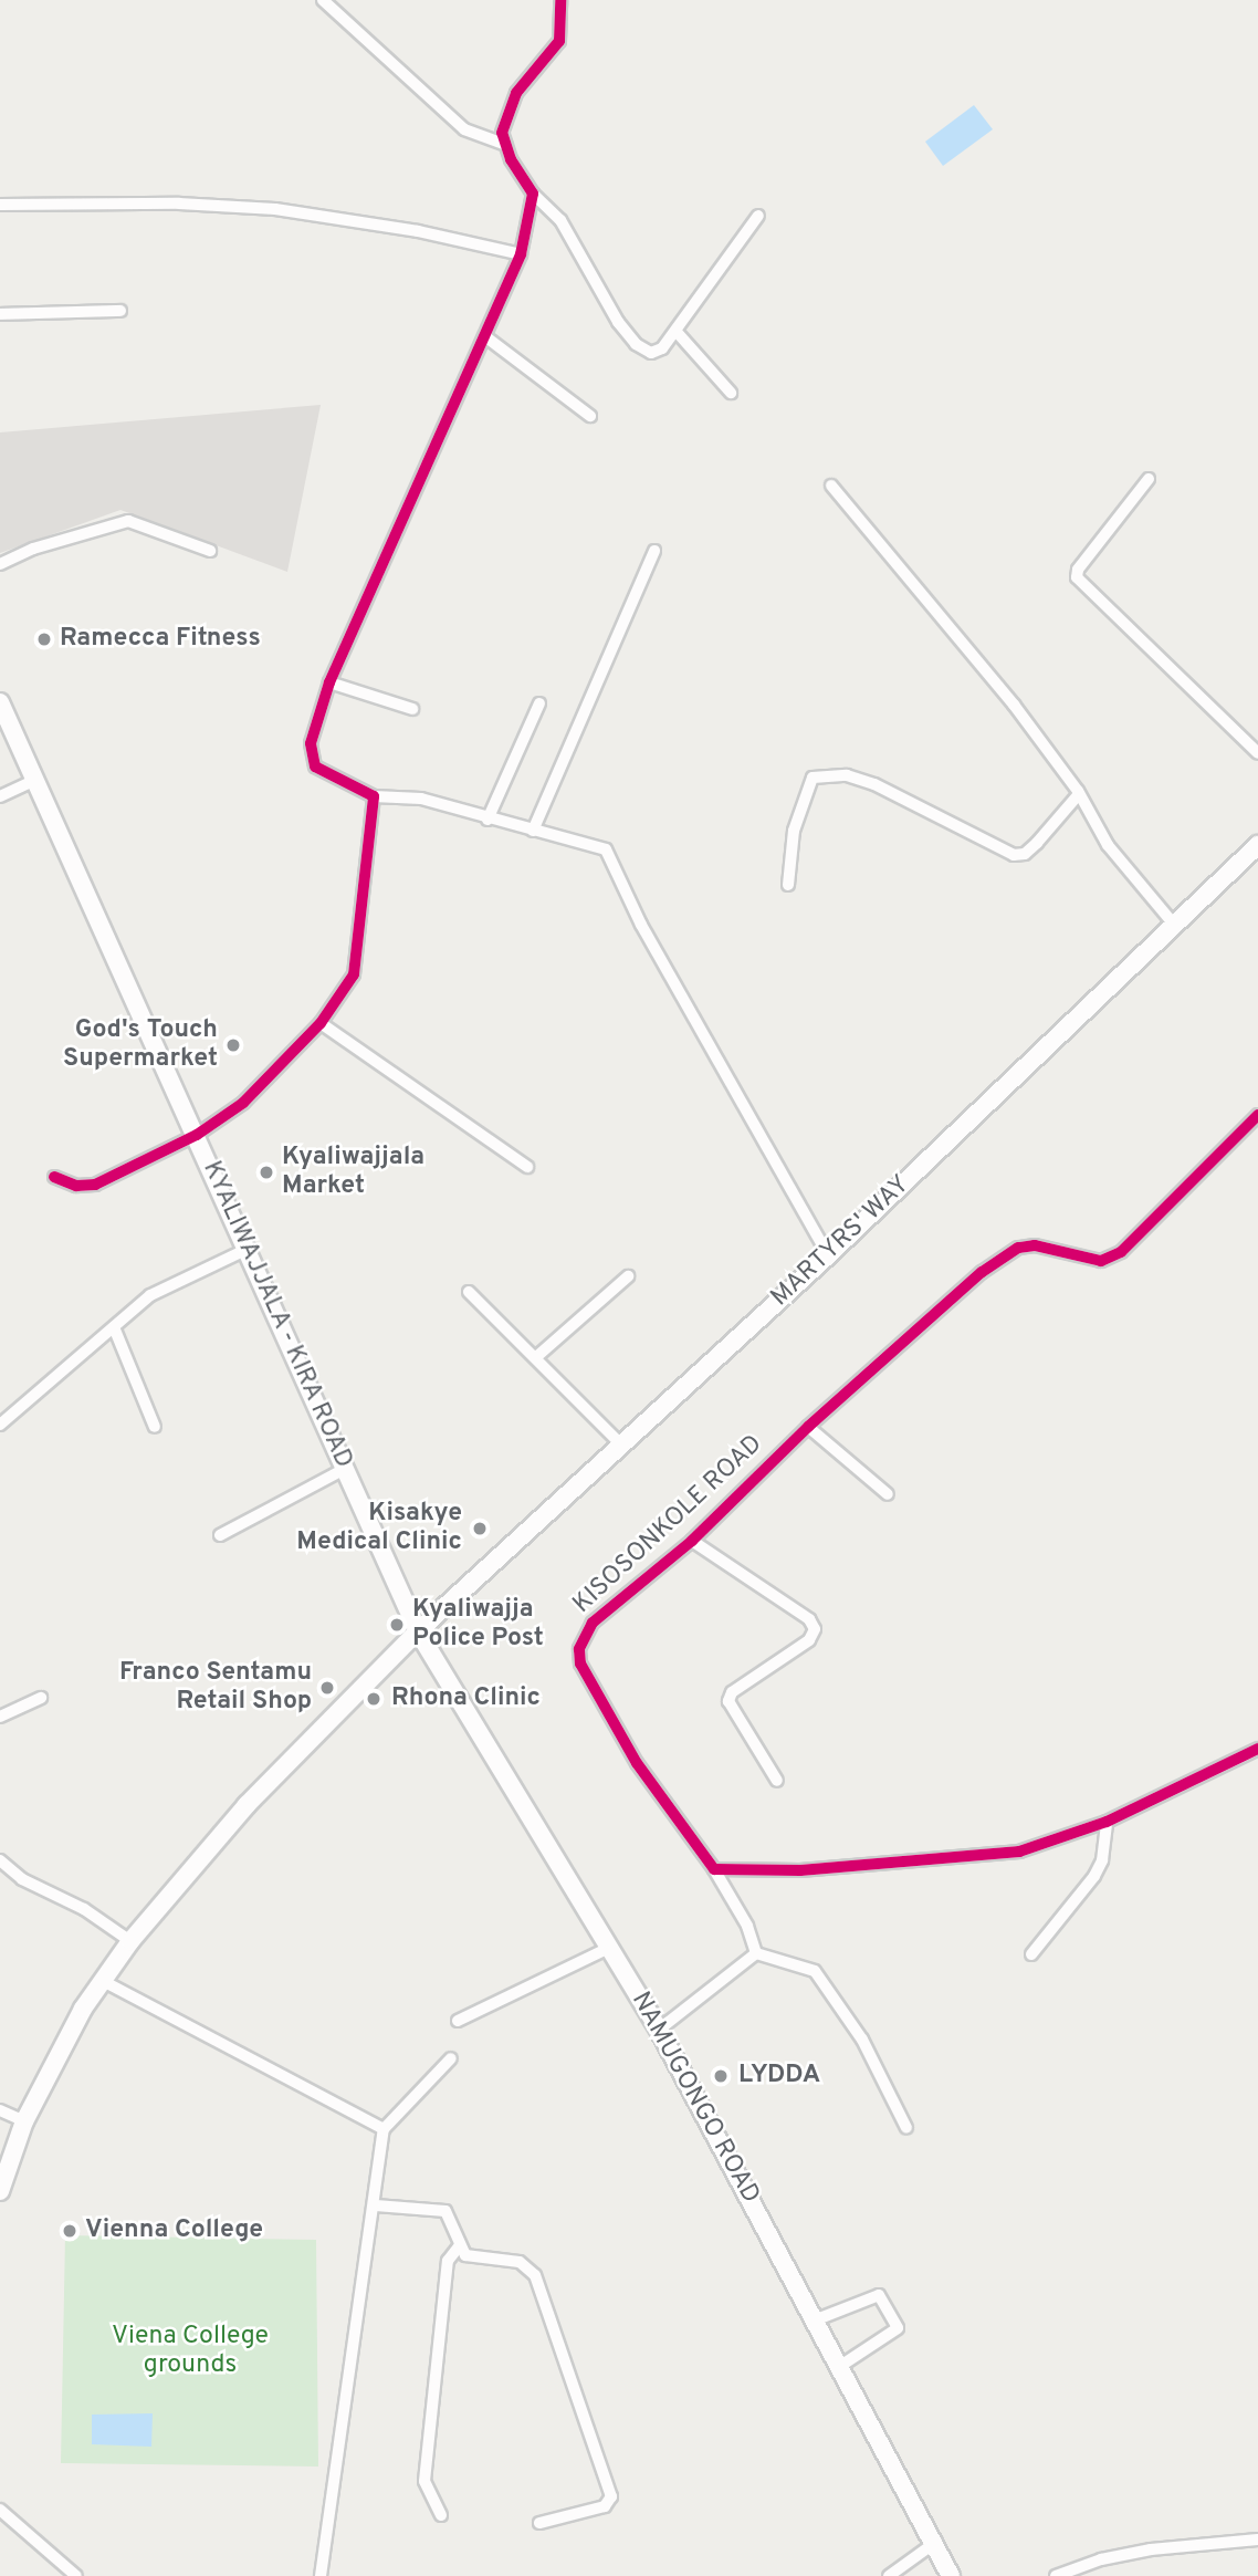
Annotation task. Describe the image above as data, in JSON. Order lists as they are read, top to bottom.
{
  "streets": {
    "main road": ["MARTYRS' WAY", "KYALIWAJJALA - KIRA ROAD", "NAMUGONGO ROAD"],
    "street": ["KISOSONKOLE ROAD"]
  },
  "crossings": [
    ["MARTYRS' WAY", "KYALIWAJJALA - KIRA ROAD"],
    ["MARTYRS' WAY", "NAMUGONGO ROAD"],
    ["KYALIWAJJALA - KIRA ROAD", "NAMUGONGO ROAD"]
  ],
  "parks": ["Viena College grounds"],
  "places": [
    "Ramecca Fitness",
    "God's Touch Supermarket",
    "Kyaliwajjala Market",
    "Kisakye Medical Clinic",
    "Kyaliwajja Police Post",
    "Franco Sentamu Retail Shop",
    "Rhona Clinic",
    "LYDDA",
    "Vienna College"
  ]
}
